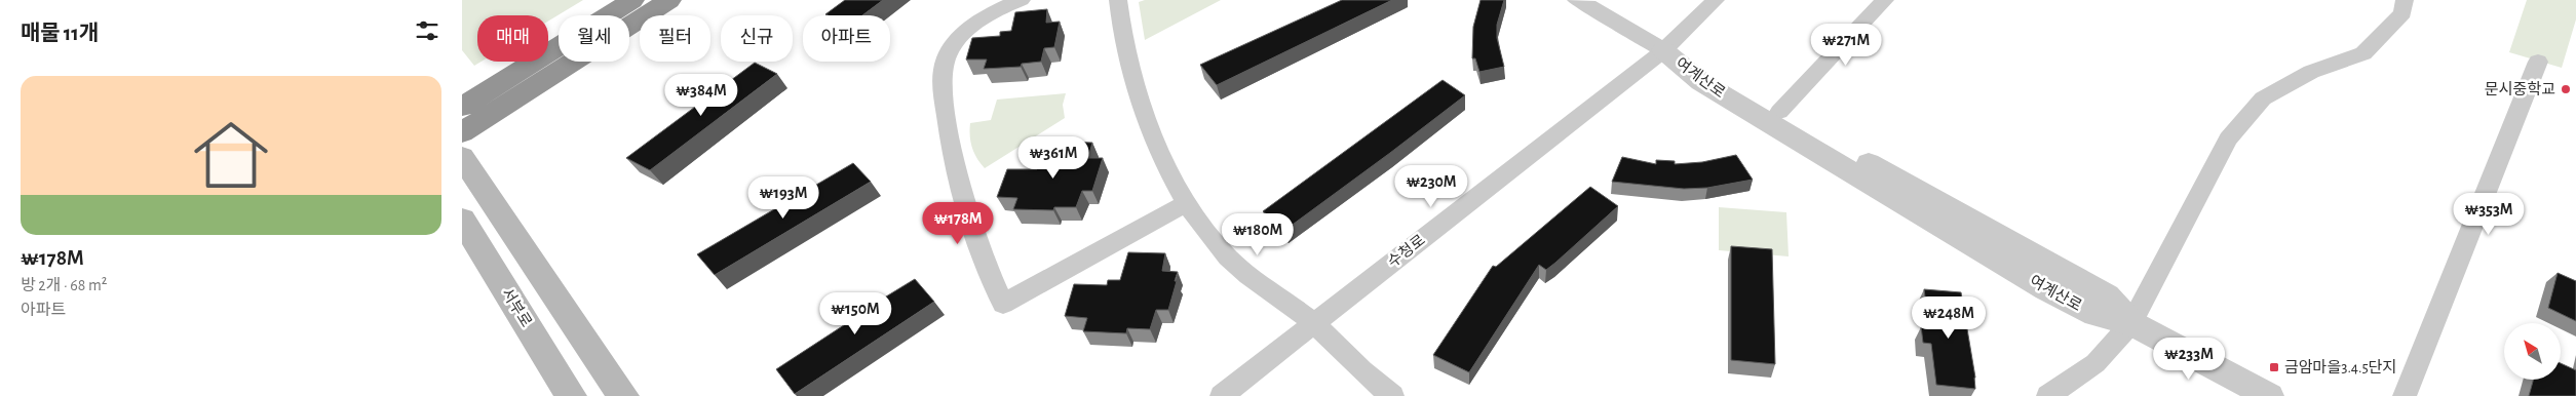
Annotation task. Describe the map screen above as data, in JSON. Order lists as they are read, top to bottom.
{
  "streets": {
    "main road": ["서부로"],
    "street": ["여계산로", "수청로"]
  },
  "crossings": [
    ["여계산로", "수청로"]
  ],
  "places": {
    "other": ["문시중학교"],
    "transit": ["금암마을3.4.5단지"]
  },
  "north": "top left",
  "page": {
    "heading": "매물 11개",
    "chip": [
      "매매",
      "월세",
      "필터",
      "신규",
      "아파트"
    ],
    "price": [
      "₩271M",
      "₩384M",
      "₩361M",
      "₩230M",
      "₩193M",
      "₩353M",
      "₩178M",
      "₩180M",
      "₩150M",
      "₩248M",
      "₩233M"
    ],
    "list": [
      {
        "name": "₩178M",
        "note": "방 2개 · 68 m² · 아파트"
      }
    ]
  }
}
